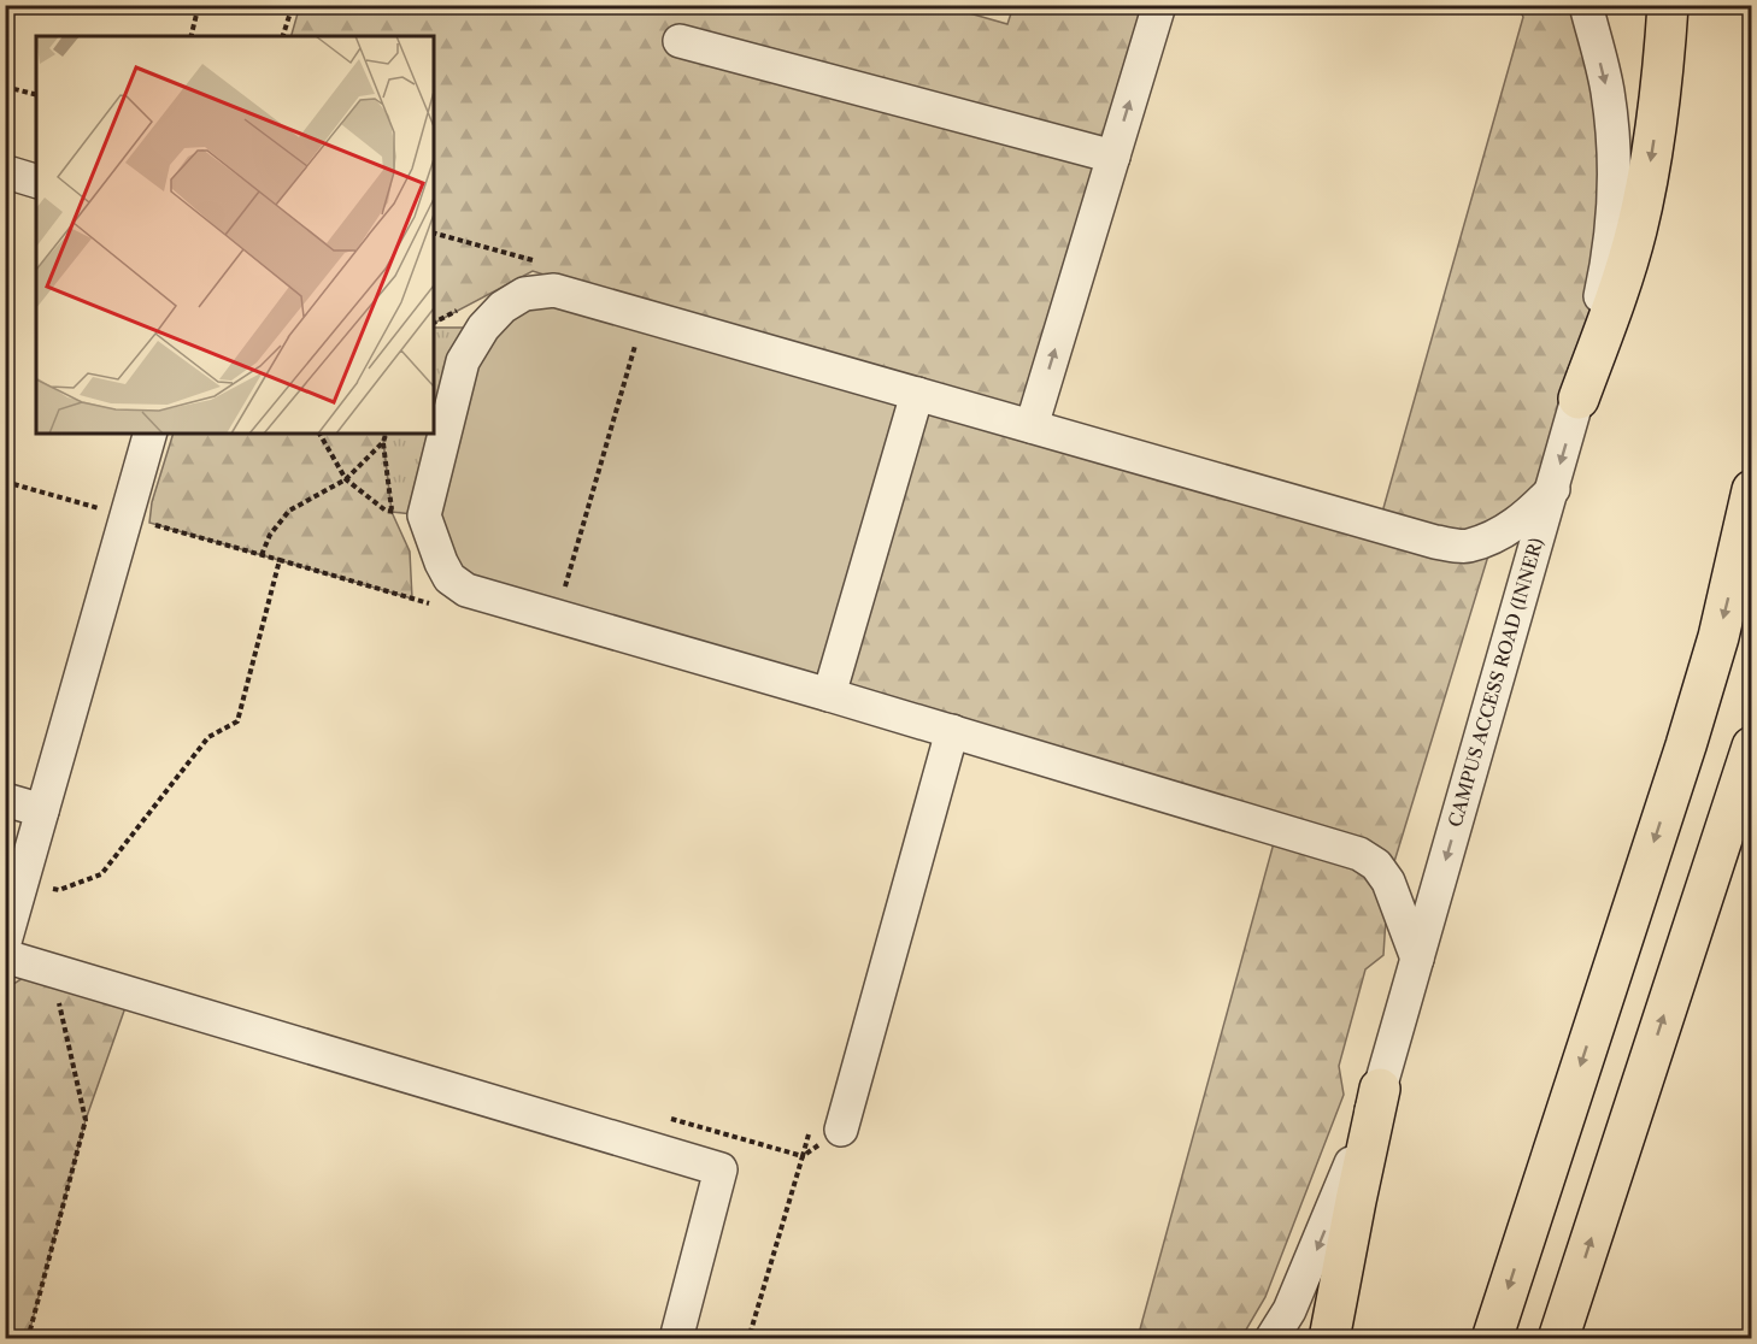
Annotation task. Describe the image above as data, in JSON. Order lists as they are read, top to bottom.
{
  "streets": {
    "street": ["CAMPUS ACCESS ROAD (INNER)"]
  },
  "one_way": ["CAMPUS ACCESS ROAD (INNER)"]
}
